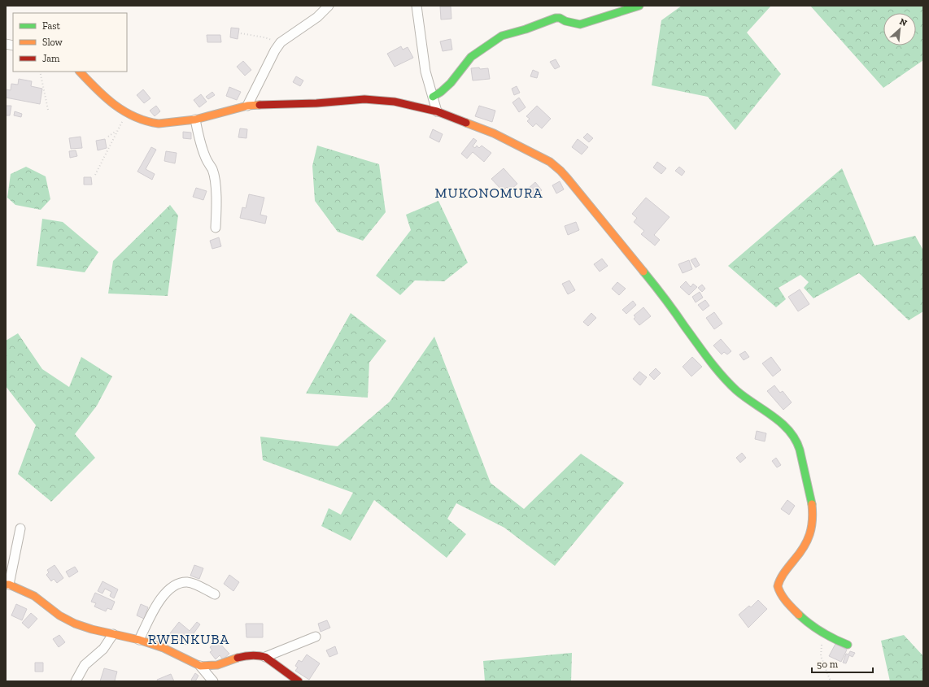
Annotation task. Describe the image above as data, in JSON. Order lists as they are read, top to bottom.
{
  "districts": ["MUKONOMURA", "RWENKUBA"],
  "legend": ["Fast", "Slow", "Jam"],
  "scale_bar": "50 m",
  "north": "top right"
}
